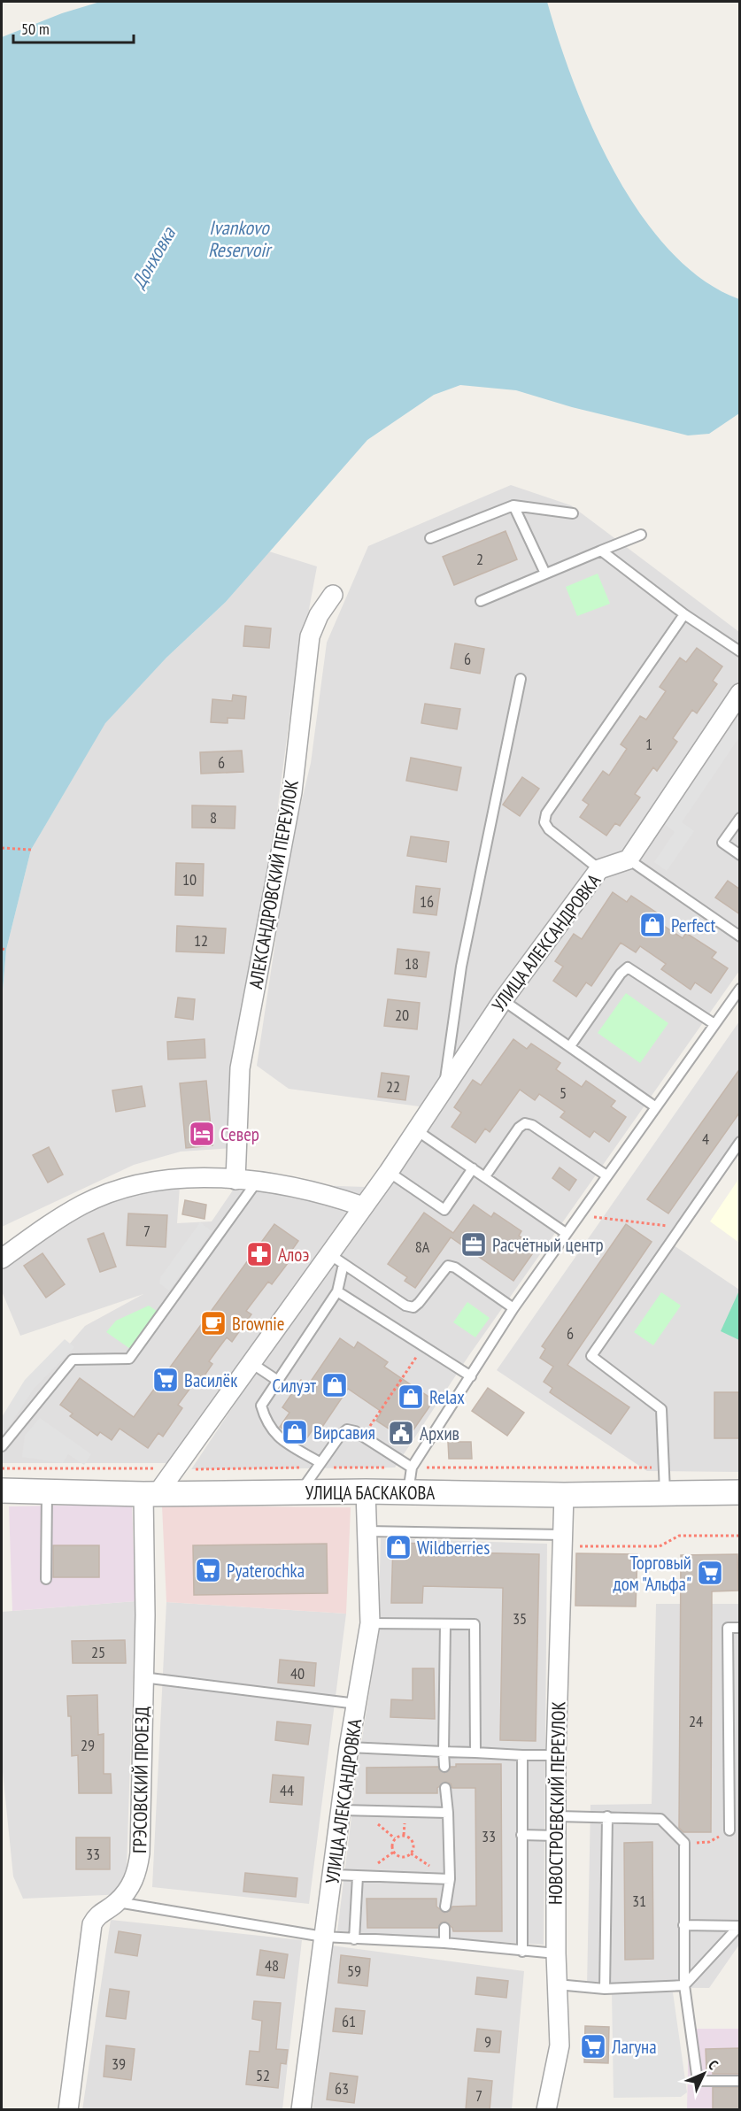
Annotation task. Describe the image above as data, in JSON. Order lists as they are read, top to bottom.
{
  "streets": {
    "street": [
      "АЛЕКСАНДРОВСКИЙ ПЕРЕУЛОК",
      "УЛИЦА АЛЕКСАНДРОВКА",
      "УЛИЦА БАСКАКОВА",
      "ГРЭСОВСКИЙ ПРОЕЗД",
      "НОВОСТРОЕВСКИЙ ПЕРЕУЛОК"
    ]
  },
  "crossings": [
    ["УЛИЦА АЛЕКСАНДРОВКА", "УЛИЦА БАСКАКОВА"],
    ["УЛИЦА АЛЕКСАНДРОВКА", "ГРЭСОВСКИЙ ПРОЕЗД"],
    ["УЛИЦА БАСКАКОВА", "ГРЭСОВСКИЙ ПРОЕЗД"],
    ["УЛИЦА БАСКАКОВА", "НОВОСТРОЕВСКИЙ ПЕРЕУЛОК"]
  ],
  "water": ["Ivankovo Reservoir", "Донховка"],
  "places": {
    "shop": [
      "Perfect",
      "Силуэт",
      "Relax",
      "Вирсавия",
      "Wildberries"
    ],
    "hotel": ["Север"],
    "office": ["Расчётный центр"],
    "pharmacy": ["Алоэ"],
    "cafe": ["Brownie"],
    "supermarket": [
      "Василёк",
      "Pyaterochka",
      "Торговый дом \"Альфа\"",
      "Лагуна"
    ],
    "public building": ["Архив"]
  },
  "house_numbers": [
    "2",
    "6",
    "1",
    "6",
    "8",
    "10",
    "16",
    "12",
    "18",
    "20",
    "22",
    "5",
    "4",
    "7",
    "8А",
    "6",
    "35",
    "25",
    "40",
    "24",
    "29",
    "44",
    "33",
    "33",
    "31",
    "48",
    "59",
    "61",
    "9",
    "39",
    "52",
    "63",
    "7"
  ],
  "scale_bar": "50 m",
  "north": "top right"
}
